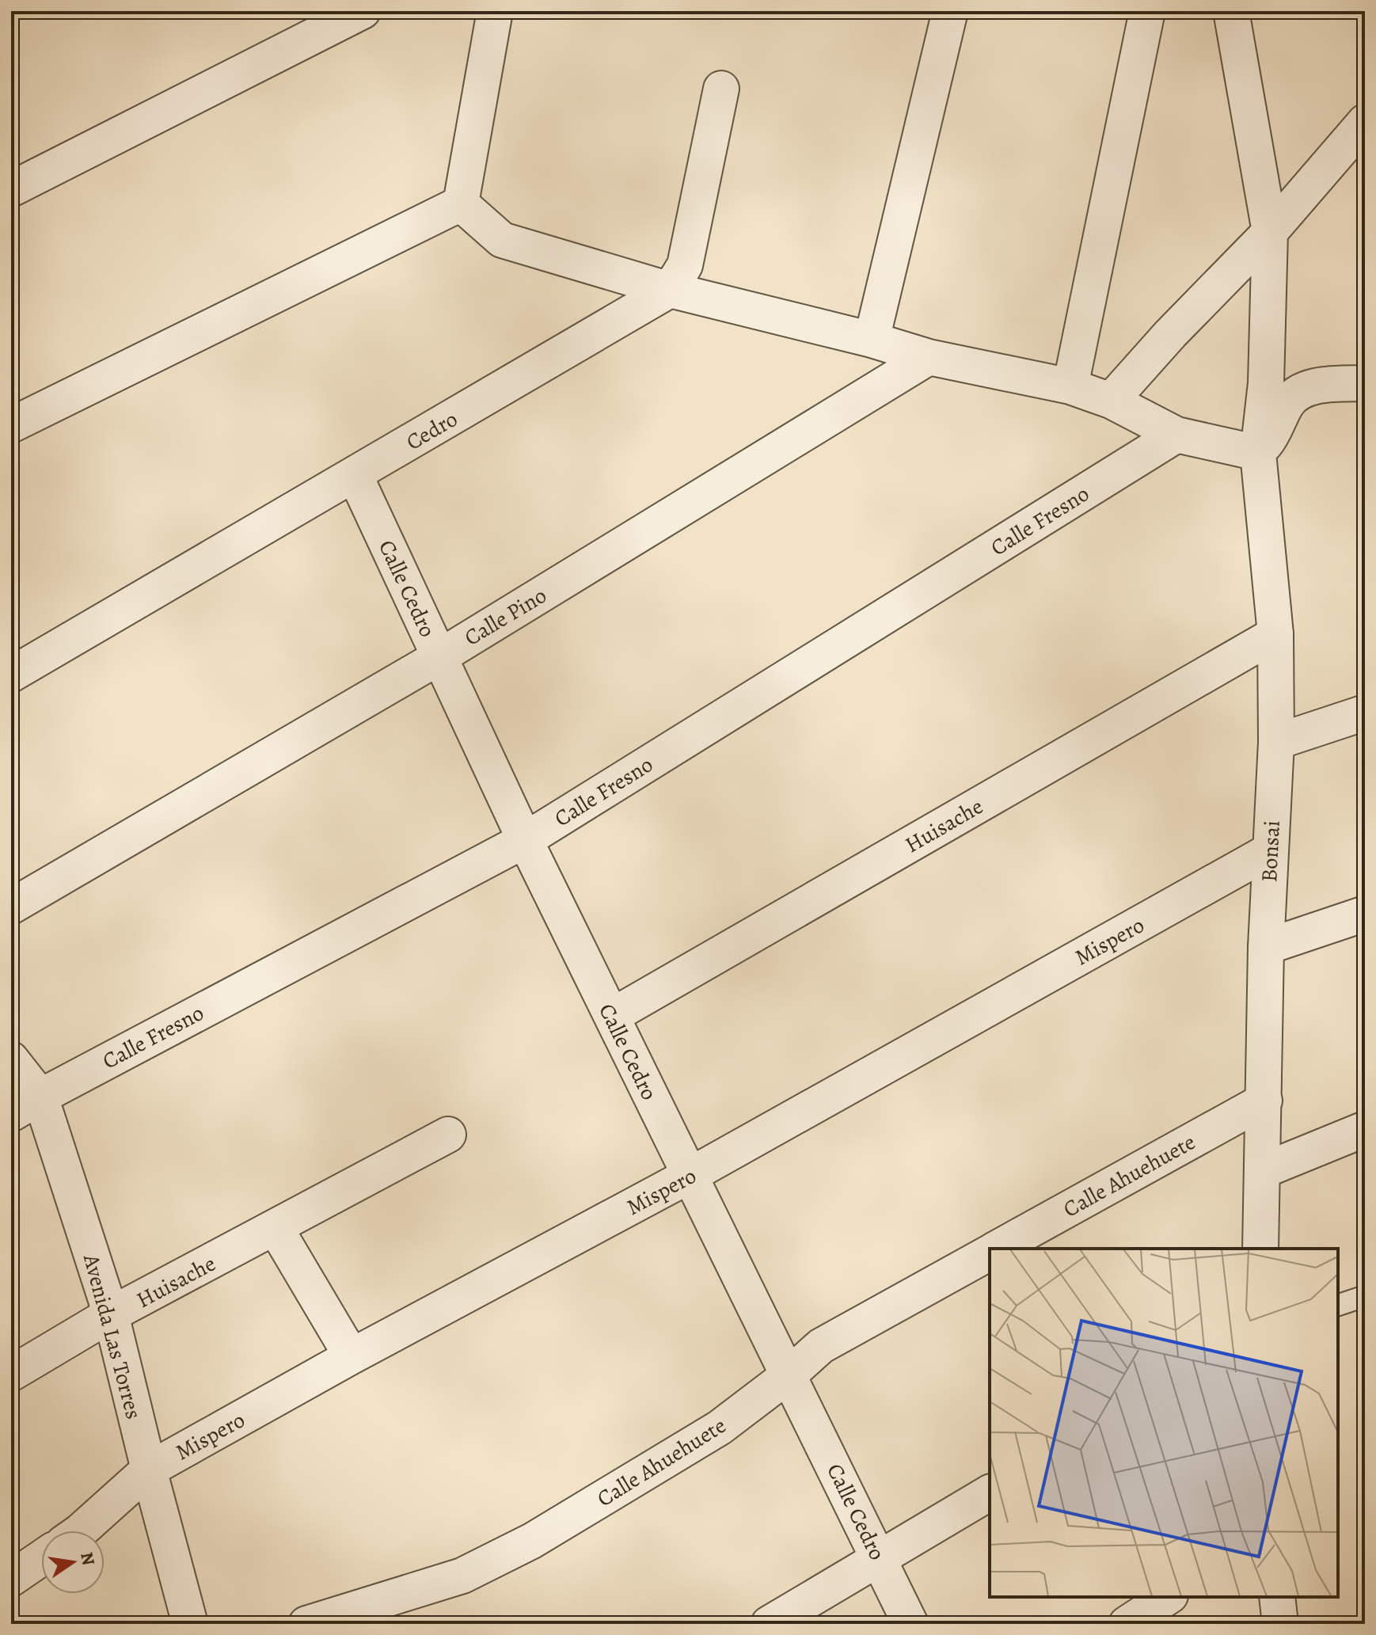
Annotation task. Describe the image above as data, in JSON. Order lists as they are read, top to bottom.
{
  "streets": {
    "street": [
      "Cedro",
      "Calle Fresno",
      "Calle Cedro",
      "Calle Pino",
      "Huisache",
      "Bonsai",
      "Mispero",
      "Calle Ahuehuete",
      "Avenida Las Torres"
    ]
  },
  "crossings": [
    ["Cedro", "Calle Cedro"],
    ["Calle Fresno", "Calle Cedro"],
    ["Calle Fresno", "Avenida Las Torres"],
    ["Calle Cedro", "Calle Pino"],
    ["Calle Cedro", "Huisache"],
    ["Calle Cedro", "Mispero"],
    ["Calle Cedro", "Calle Ahuehuete"],
    ["Huisache", "Bonsai"],
    ["Huisache", "Avenida Las Torres"],
    ["Bonsai", "Mispero"],
    ["Bonsai", "Calle Ahuehuete"],
    ["Mispero", "Avenida Las Torres"]
  ],
  "north": "right"
}
